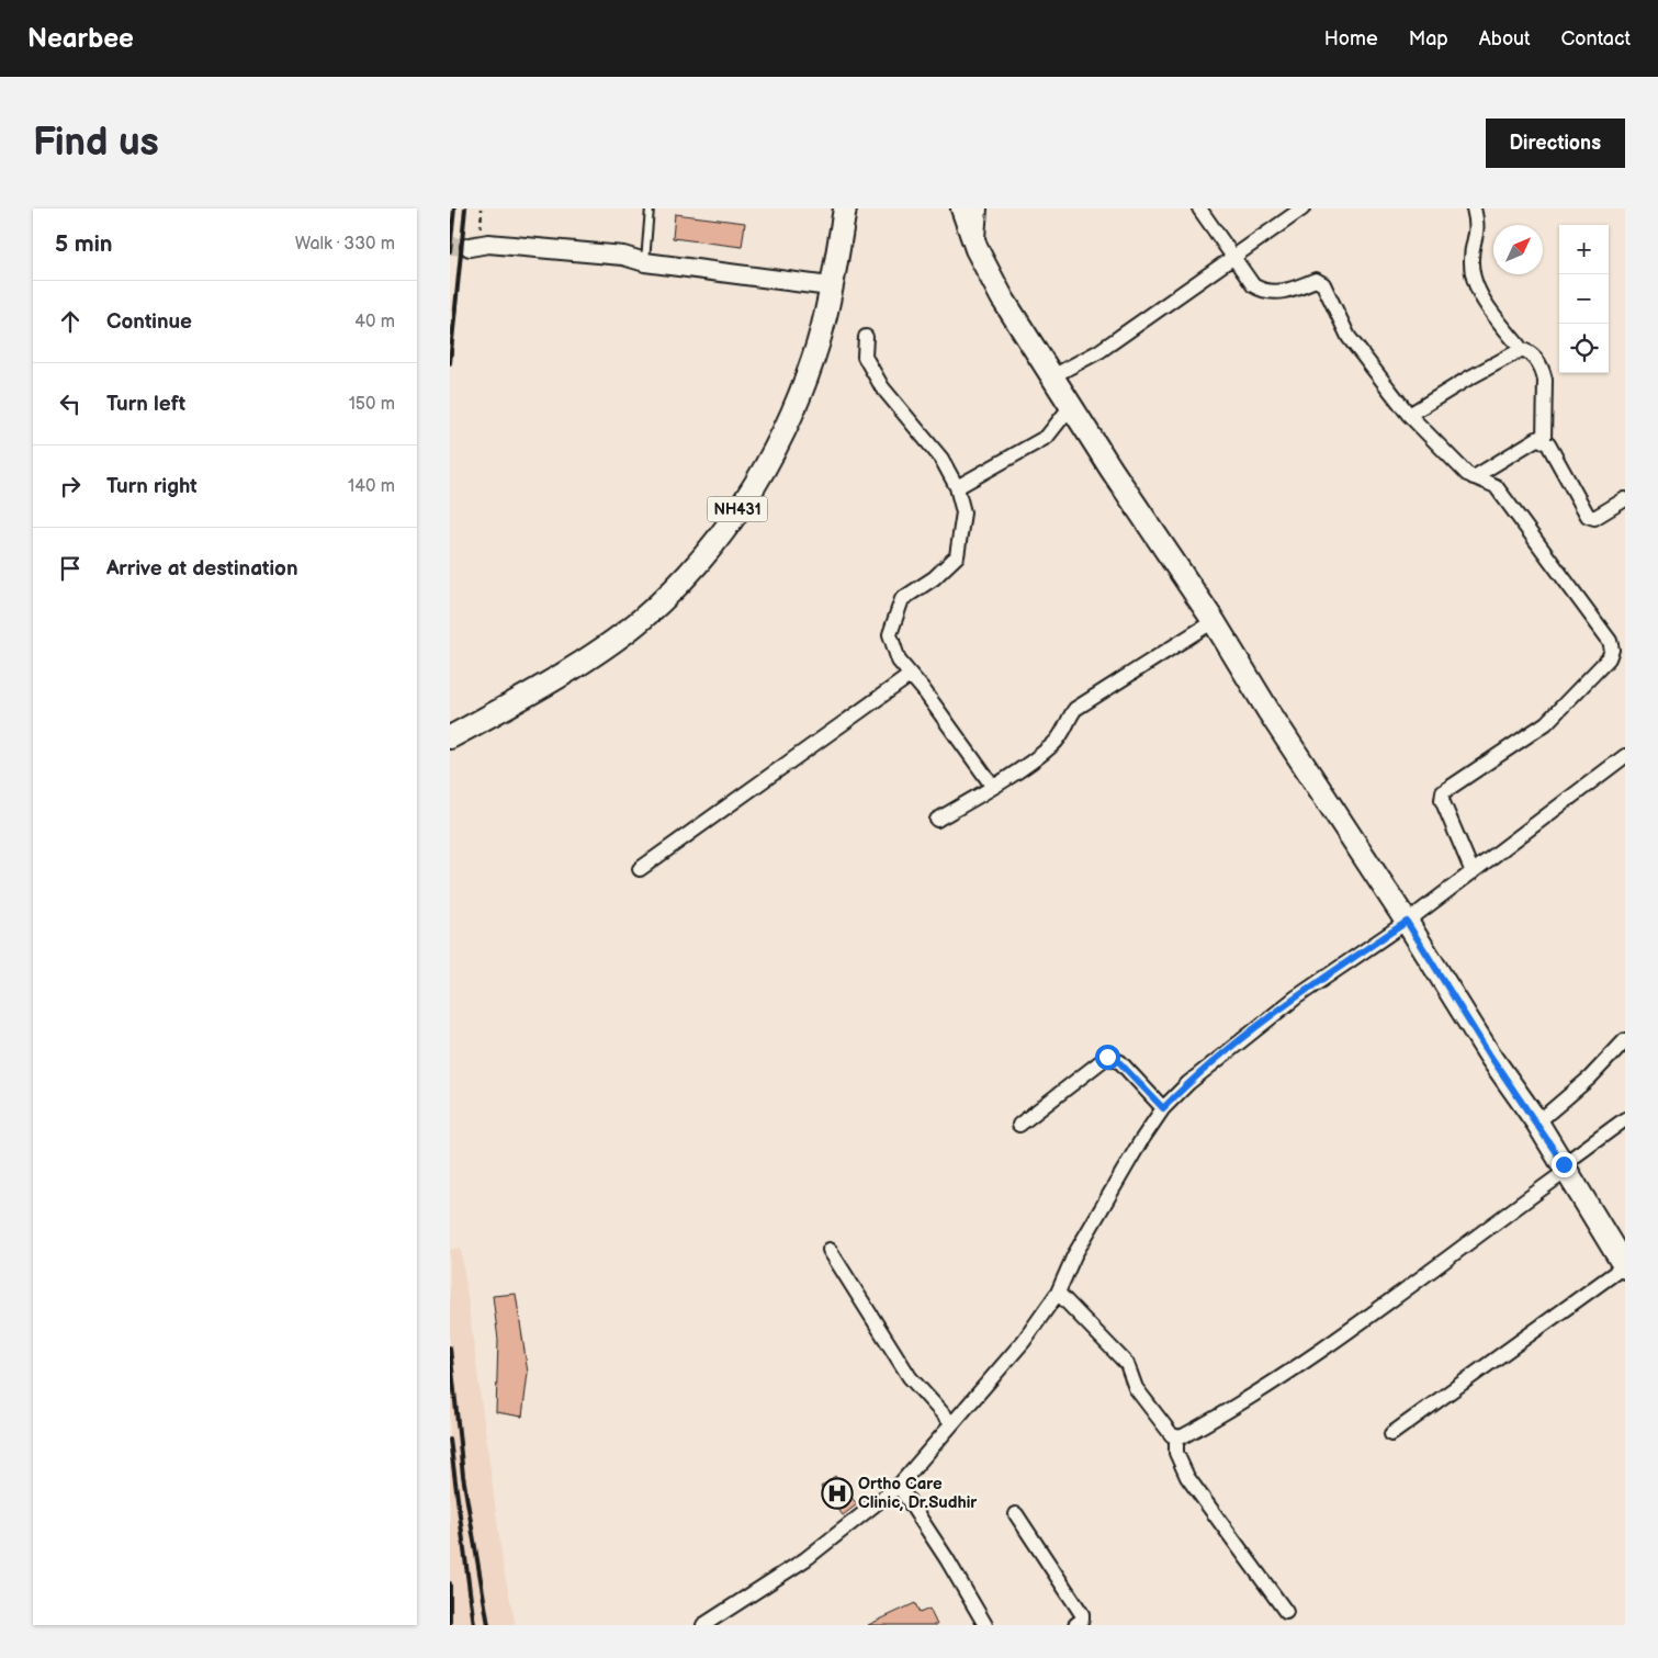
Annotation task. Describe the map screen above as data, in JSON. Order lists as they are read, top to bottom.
{
  "streets": {
    "main road": ["NH431"]
  },
  "places": {
    "hospital": ["Ortho Care Clinic, Dr.Sudhir"]
  },
  "north": "top right",
  "page": {
    "header": "Nearbee",
    "nav": [
      "Home",
      "Map",
      "About",
      "Contact"
    ],
    "buttons": "Directions",
    "title": "Find us",
    "heading": ["5 min", "Walk · 330 m"],
    "map_buttons": ["+", "−"],
    "list": [
      ["Continue", "40 m"],
      ["Turn left", "150 m"],
      ["Turn right", "140 m"],
      "Arrive at destination"
    ]
  }
}
